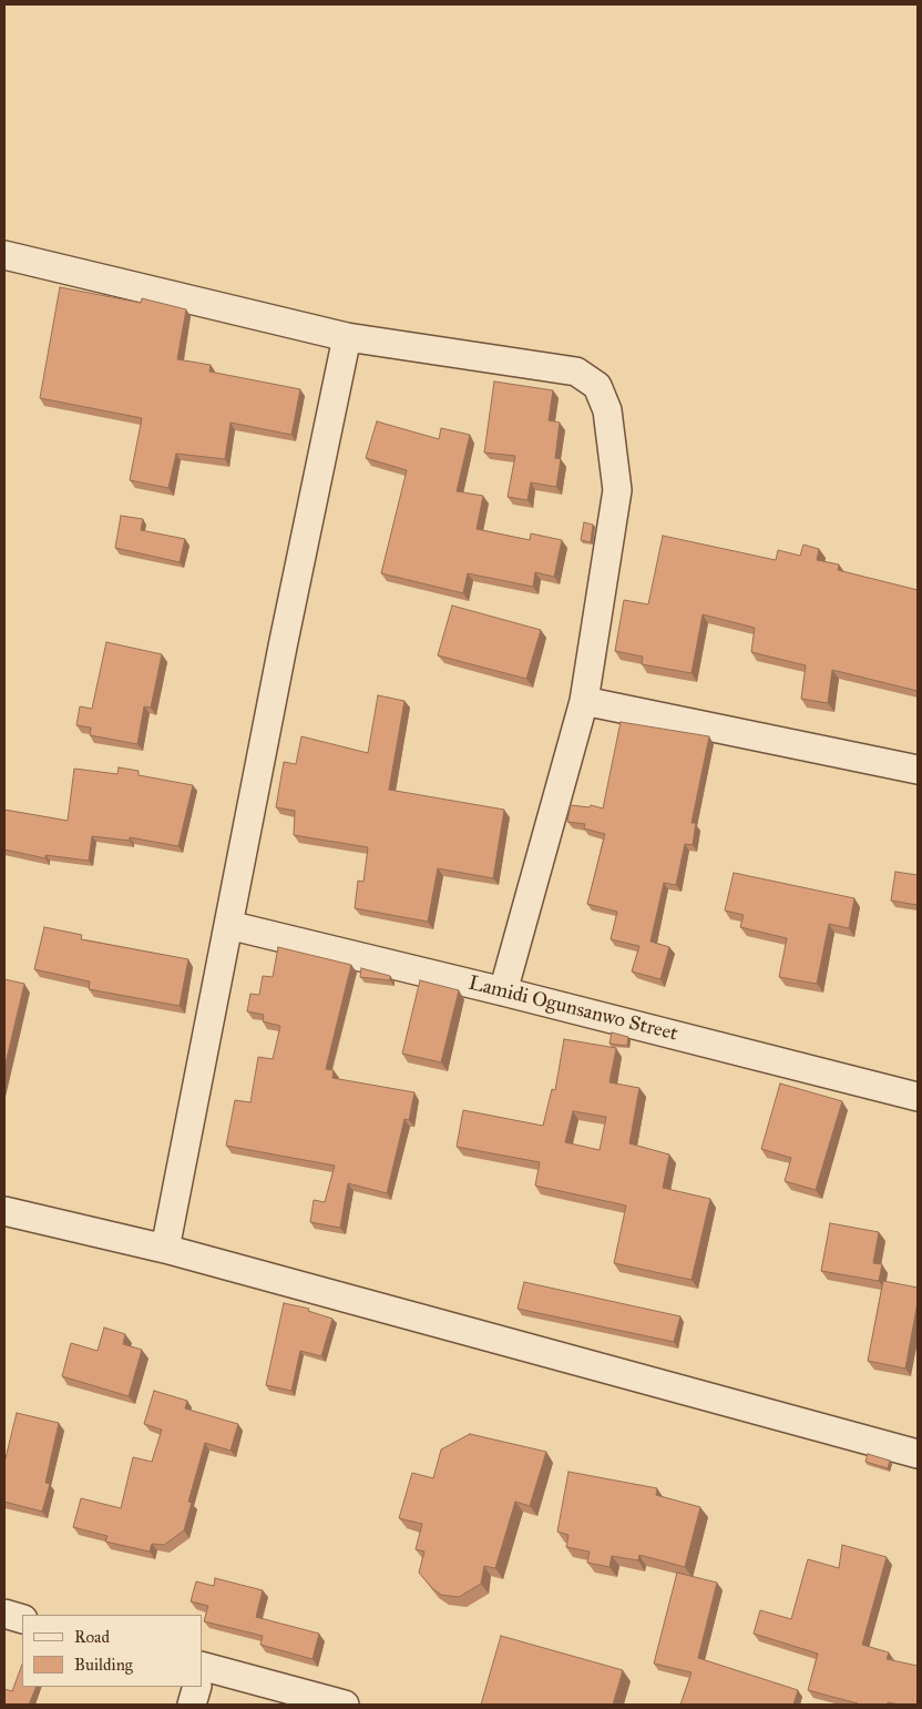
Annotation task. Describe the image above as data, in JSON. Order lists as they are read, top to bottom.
{
  "streets": {
    "street": ["Lamidi Ogunsanwo Street"]
  },
  "legend": ["Road", "Building"]
}
